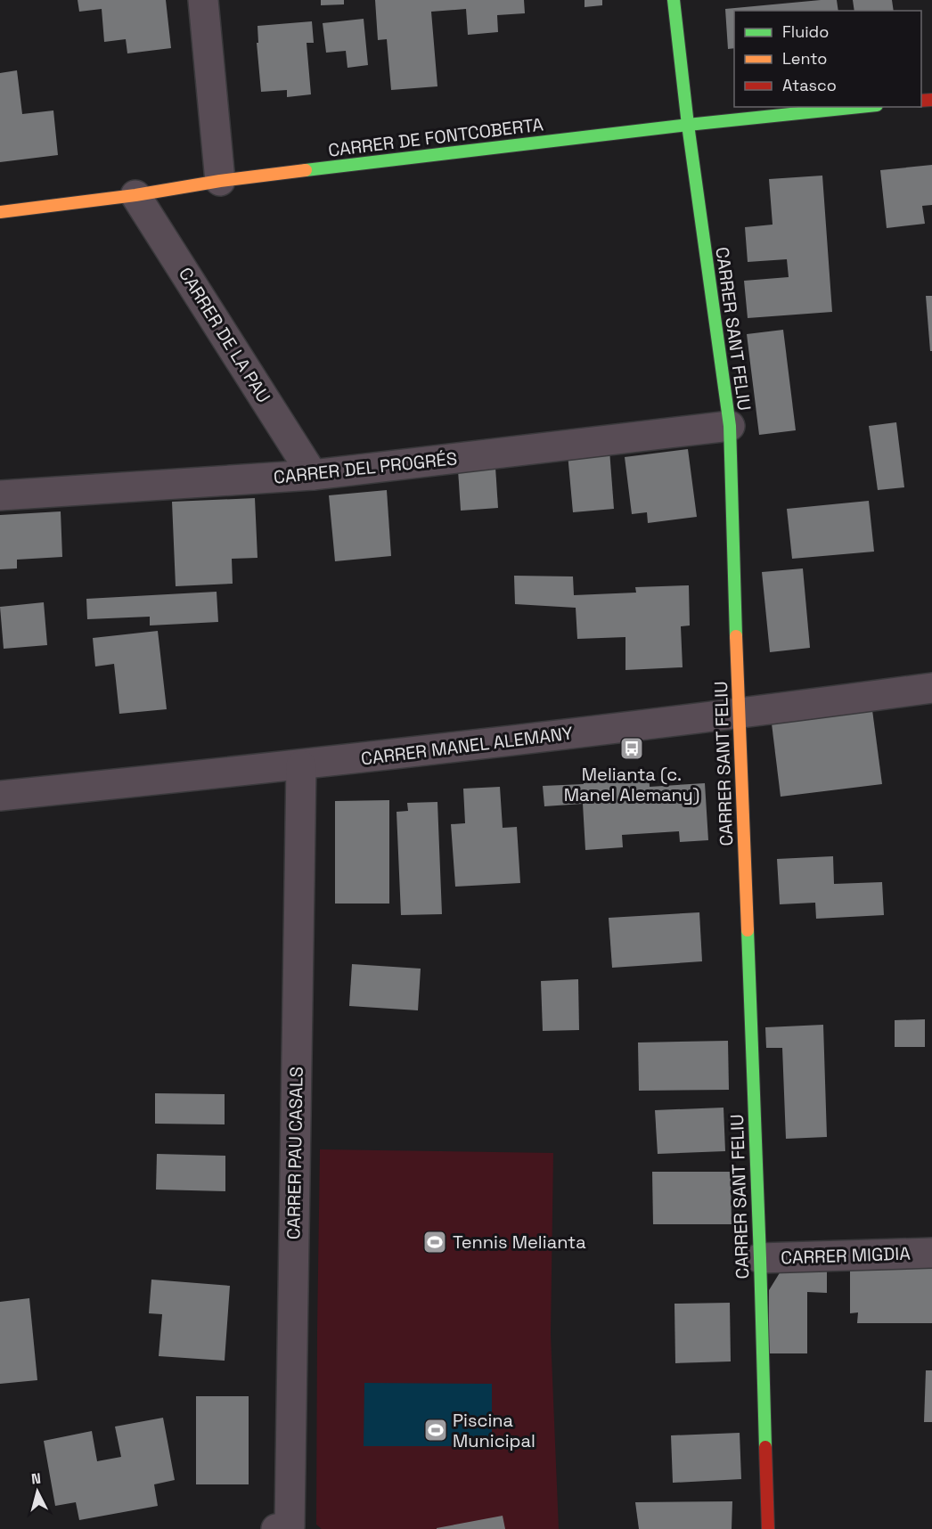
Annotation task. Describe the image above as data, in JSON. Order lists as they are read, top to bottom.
{
  "streets": {
    "street": [
      "CARRER DE FONTCOBERTA",
      "CARRER SANT FELIU",
      "CARRER DE LA PAU",
      "CARRER DEL PROGRÉS",
      "CARRER MANEL ALEMANY",
      "CARRER PAU CASALS",
      "CARRER MIGDIA"
    ]
  },
  "crossings": [
    ["CARRER DE FONTCOBERTA", "CARRER SANT FELIU"],
    ["CARRER DE FONTCOBERTA", "CARRER DE LA PAU"],
    ["CARRER SANT FELIU", "CARRER DEL PROGRÉS"],
    ["CARRER SANT FELIU", "CARRER MANEL ALEMANY"],
    ["CARRER SANT FELIU", "CARRER MIGDIA"],
    ["CARRER DE LA PAU", "CARRER DEL PROGRÉS"],
    ["CARRER MANEL ALEMANY", "CARRER PAU CASALS"]
  ],
  "places": {
    "bus stop": ["Melianta (c. Manel Alemany)"],
    "sports": ["Tennis Melianta", "Piscina Municipal"]
  },
  "legend": ["Fluido", "Lento", "Atasco"],
  "north": "top"
}
